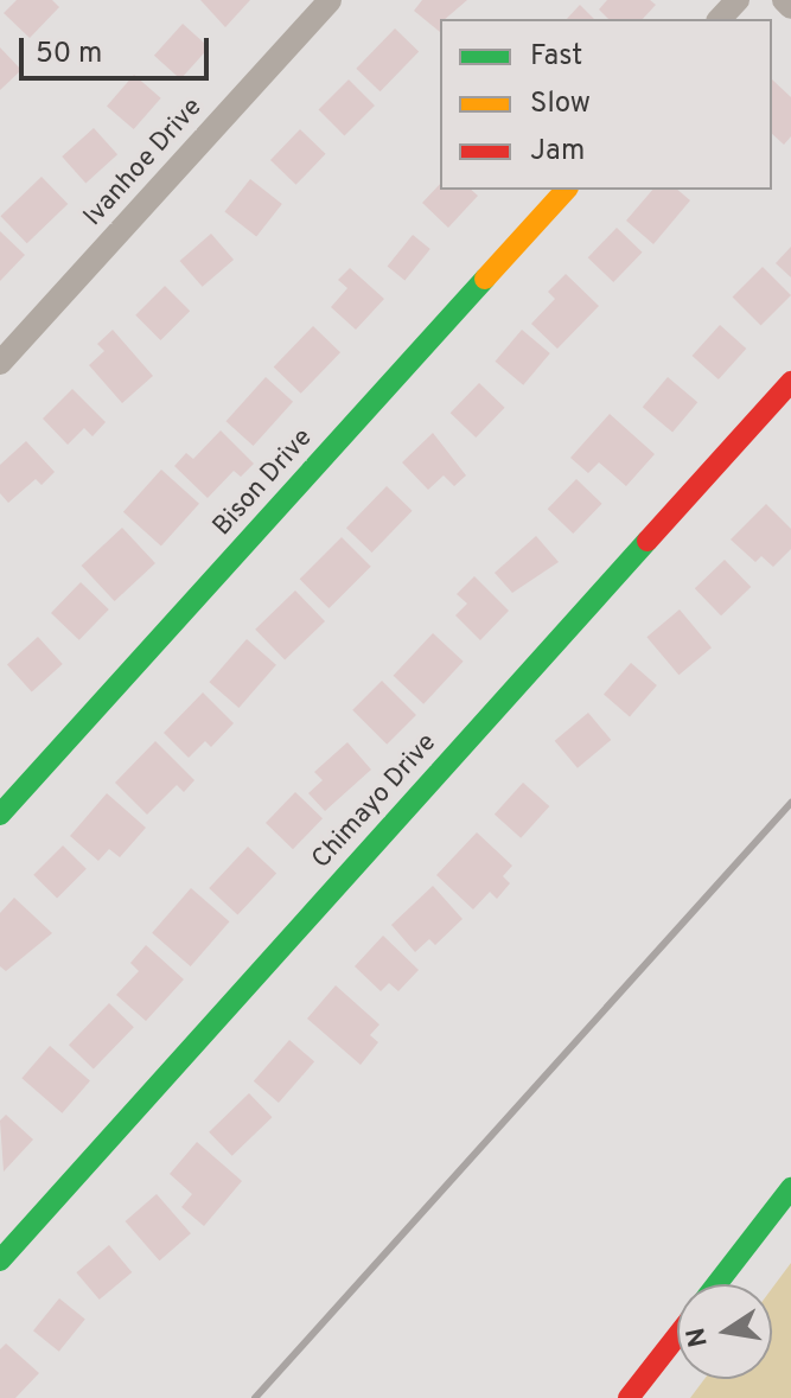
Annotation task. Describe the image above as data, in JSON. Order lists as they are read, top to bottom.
{
  "streets": {
    "street": ["Ivanhoe Drive", "Bison Drive", "Chimayo Drive"]
  },
  "legend": ["Fast", "Slow", "Jam"],
  "scale_bar": "50 m",
  "north": "left"
}
